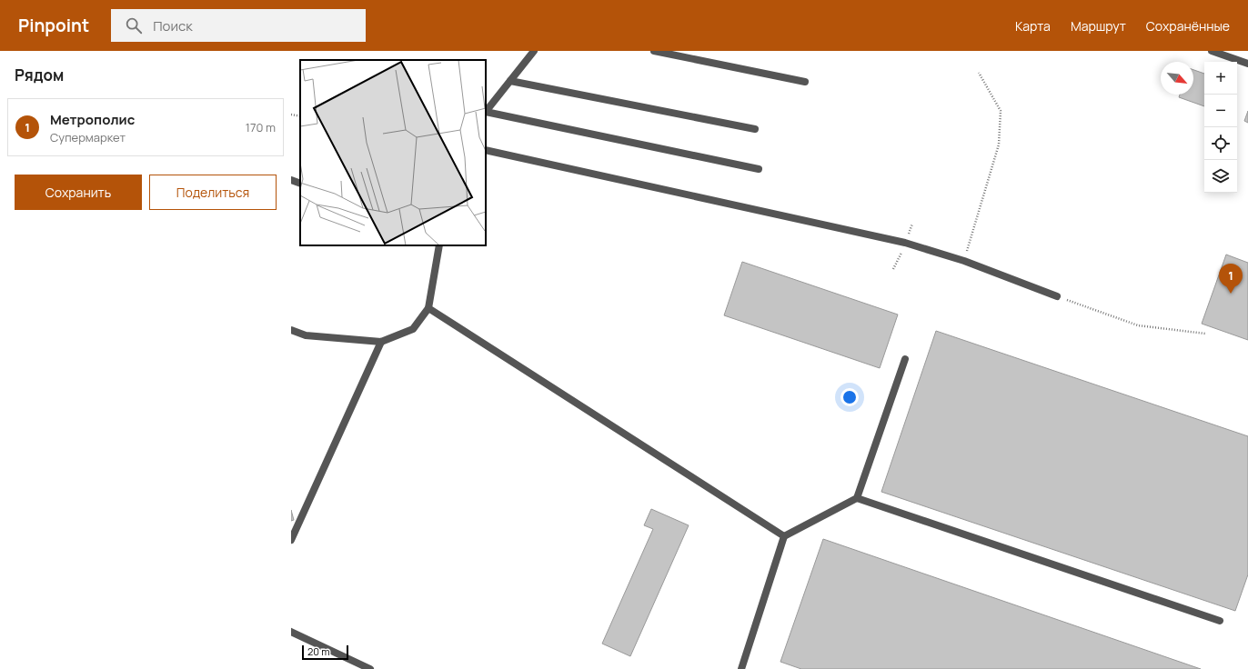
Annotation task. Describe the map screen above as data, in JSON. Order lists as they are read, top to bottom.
{
  "scale_bar": "20 m",
  "north": "bottom right",
  "page": {
    "header": "Pinpoint",
    "search": "Поиск",
    "nav": ["Карта", "Маршрут", "Сохранённые"],
    "heading": "Рядом",
    "map_buttons": ["+", "−"],
    "list": [
      {
        "mark": "1",
        "name": "Метрополис",
        "note": "Супермаркет",
        "value": "170 m"
      }
    ],
    "buttons": ["Сохранить", "Поделиться"],
    "pins": "1",
    "scale": "20 m"
  }
}
